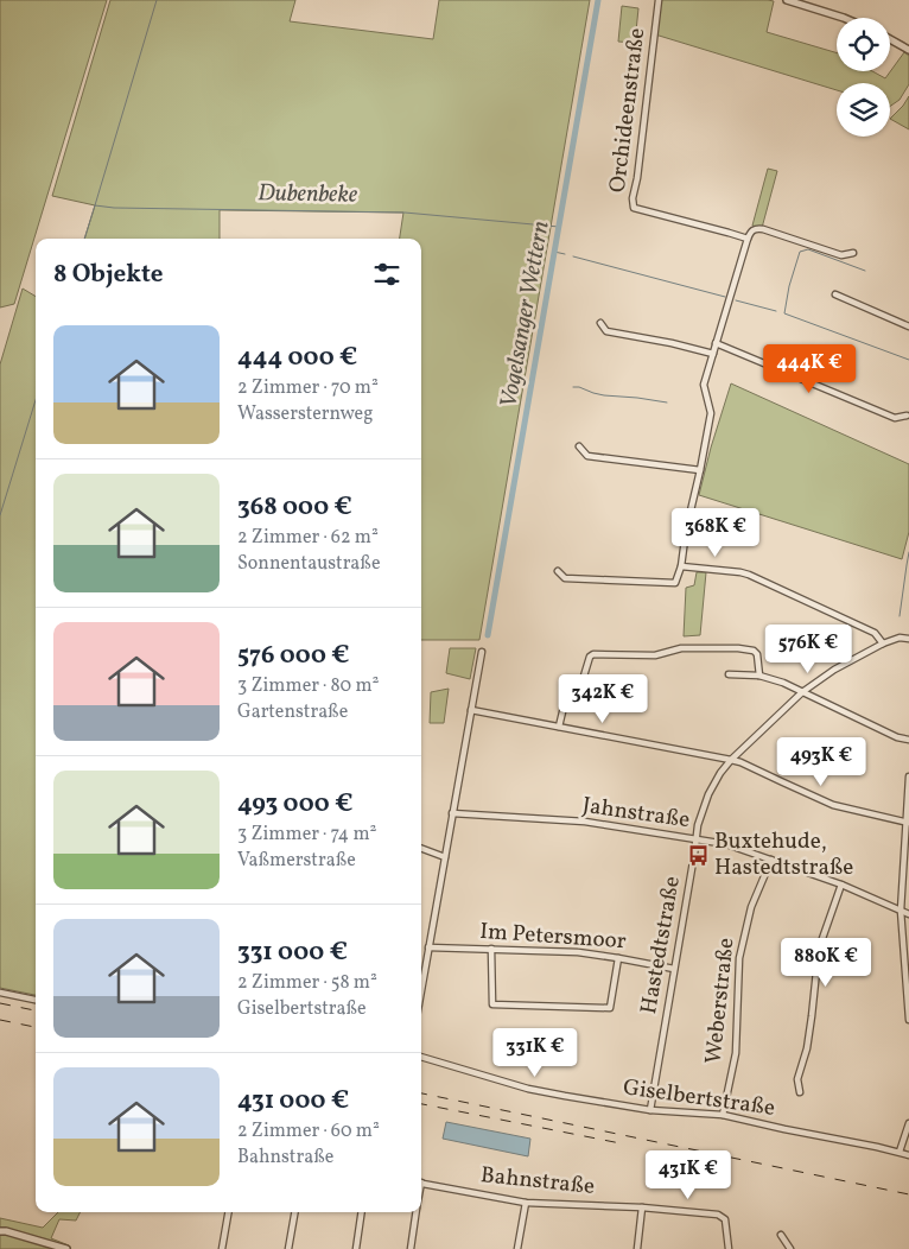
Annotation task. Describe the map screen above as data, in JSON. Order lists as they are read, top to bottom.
{
  "streets": {
    "street": [
      "Orchideenstraße",
      "Jahnstraße",
      "Im Petersmoor",
      "Hastedtstraße",
      "Weberstraße",
      "Giselbertstraße",
      "Bahnstraße"
    ]
  },
  "crossings": [
    ["Jahnstraße", "Hastedtstraße"],
    ["Jahnstraße", "Weberstraße"],
    ["Im Petersmoor", "Hastedtstraße"],
    ["Hastedtstraße", "Giselbertstraße"],
    ["Weberstraße", "Giselbertstraße"]
  ],
  "water": ["Dubenbeke", "Vogelsanger Wettern"],
  "places": {
    "bus stop": ["Buxtehude, Hastedtstraße"]
  },
  "page": {
    "heading": "8 Objekte",
    "list": [
      {
        "name": "444 000 €",
        "note": "2 Zimmer · 70 m² · Wassersternweg"
      },
      {
        "name": "368 000 €",
        "note": "2 Zimmer · 62 m² · Sonnentaustraße"
      },
      {
        "name": "576 000 €",
        "note": "3 Zimmer · 80 m² · Gartenstraße"
      },
      {
        "name": "493 000 €",
        "note": "3 Zimmer · 74 m² · Vaßmerstraße"
      },
      {
        "name": "331 000 €",
        "note": "2 Zimmer · 58 m² · Giselbertstraße"
      },
      {
        "name": "431 000 €",
        "note": "2 Zimmer · 60 m² · Bahnstraße"
      }
    ],
    "price": [
      "444K €",
      "368K €",
      "576K €",
      "342K €",
      "493K €",
      "880K €",
      "331K €",
      "431K €"
    ]
  }
}
